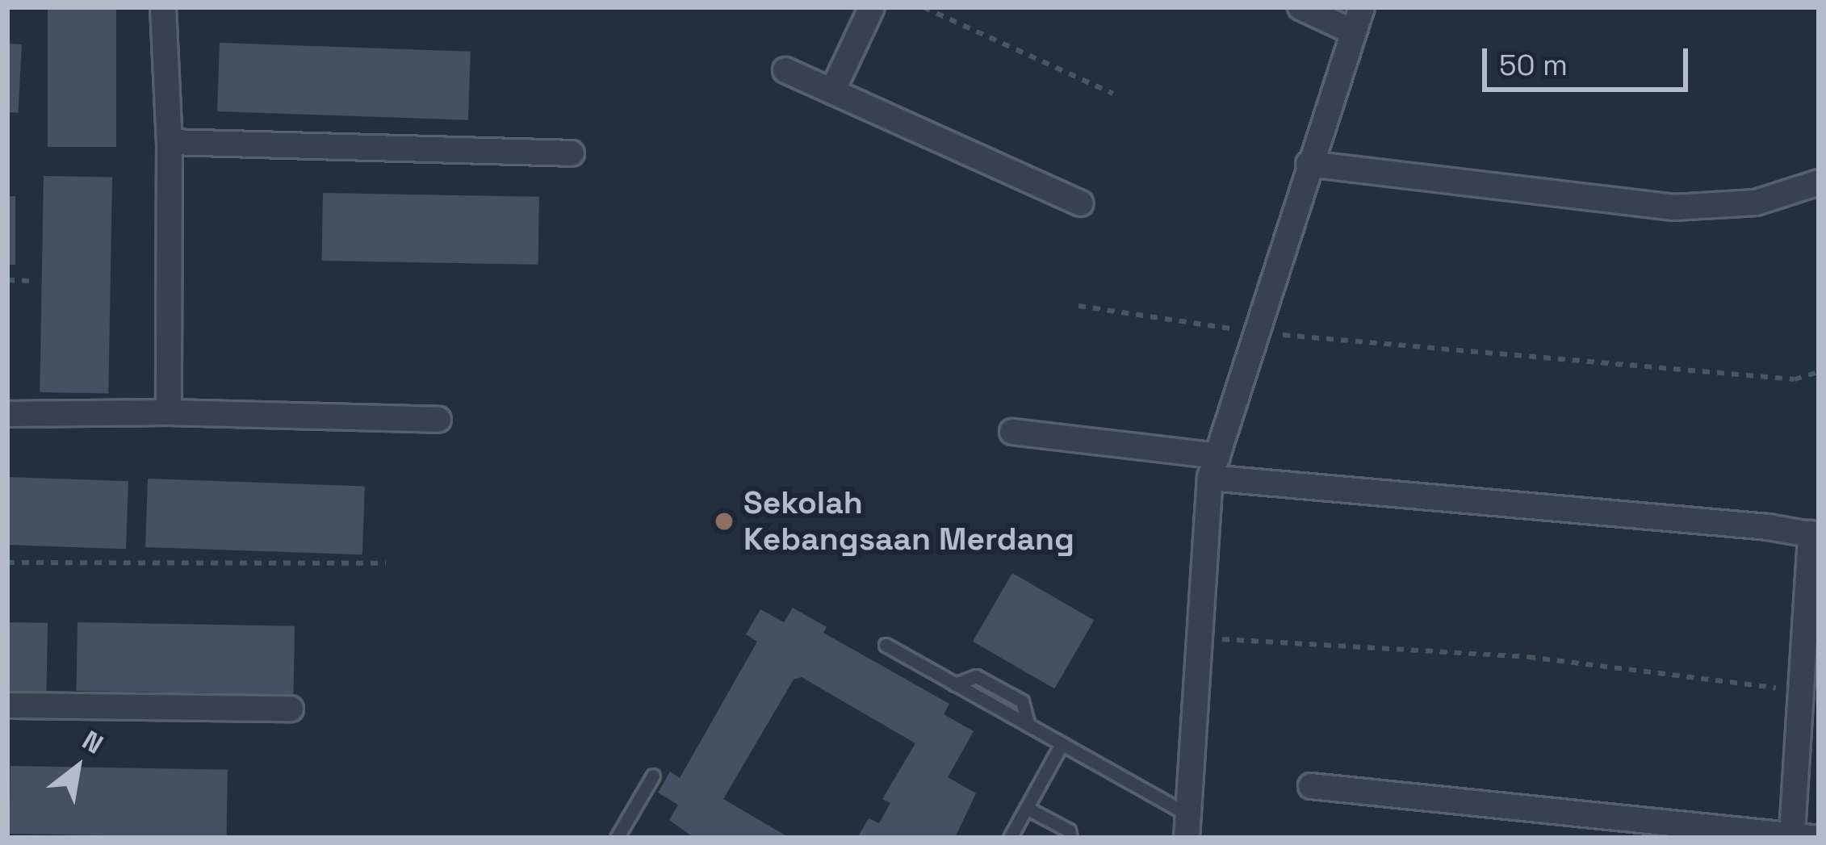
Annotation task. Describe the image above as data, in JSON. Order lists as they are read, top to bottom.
{
  "places": ["Sekolah Kebangsaan Merdang"],
  "scale_bar": "50 m",
  "north": "top right"
}
